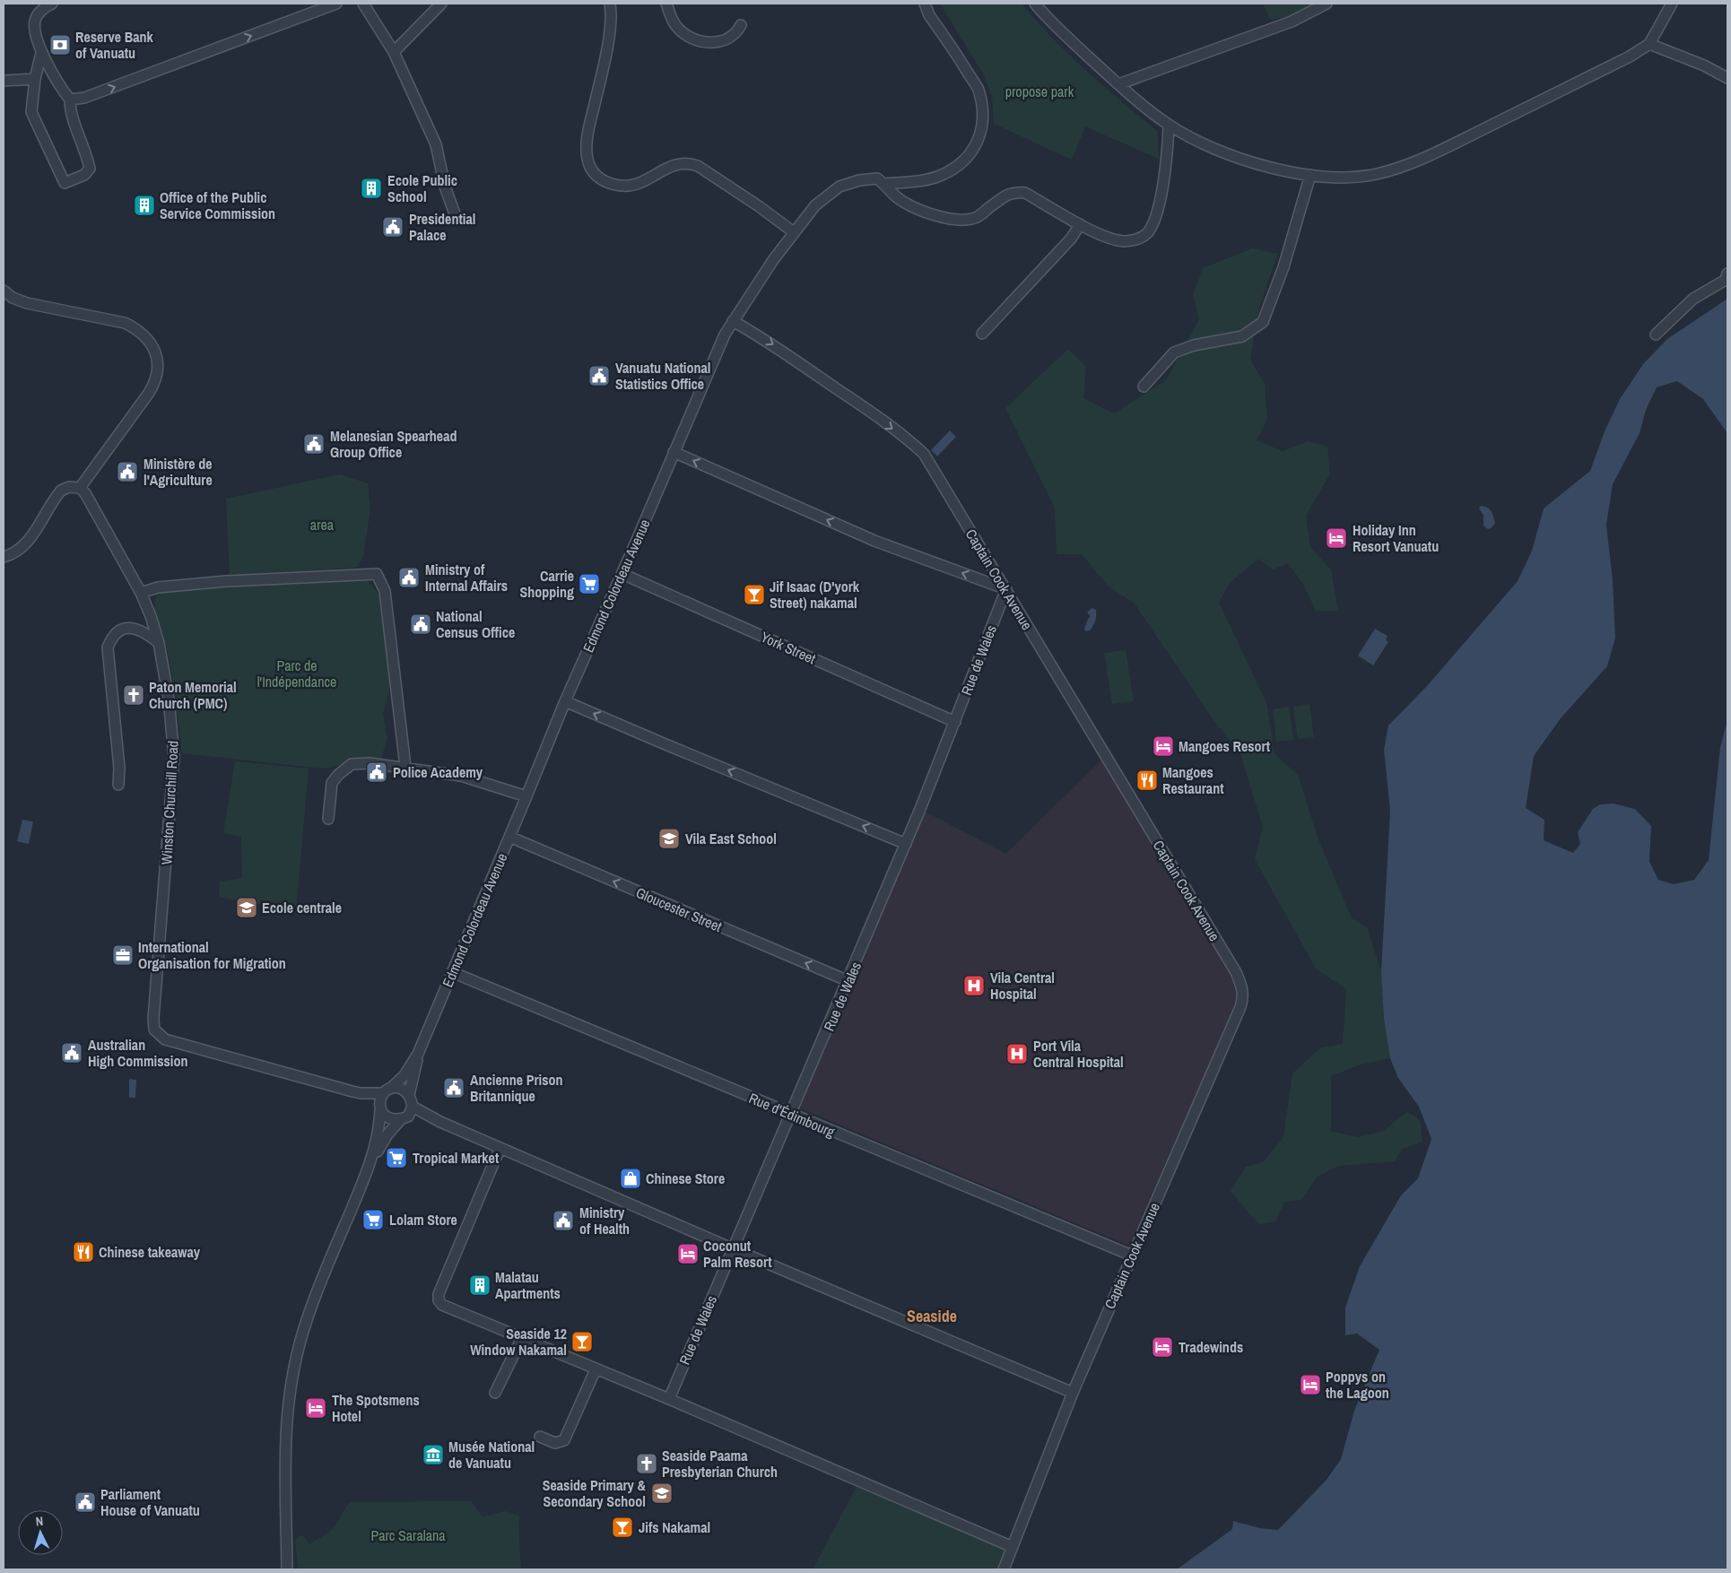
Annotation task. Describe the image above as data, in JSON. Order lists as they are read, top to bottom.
{
  "streets": {
    "street": [
      "Captain Cook Avenue",
      "Edmond Colordeau Avenue",
      "York Street",
      "Rue de Wales",
      "Winston Churchill Road",
      "Gloucester Street",
      "Rue d'Édimbourg"
    ]
  },
  "crossings": [
    ["Captain Cook Avenue", "Edmond Colordeau Avenue"],
    ["Captain Cook Avenue", "Rue de Wales"],
    ["Captain Cook Avenue", "Rue d'Édimbourg"],
    ["Edmond Colordeau Avenue", "York Street"],
    ["Edmond Colordeau Avenue", "Gloucester Street"],
    ["Edmond Colordeau Avenue", "Rue d'Édimbourg"],
    ["York Street", "Rue de Wales"],
    ["Rue de Wales", "Gloucester Street"],
    ["Rue de Wales", "Rue d'Édimbourg"]
  ],
  "one_way": ["Gloucester Street"],
  "districts": ["Seaside"],
  "parks": [
    "propose park",
    "area",
    "Parc de l'Indépendance",
    "Parc Saralana"
  ],
  "places": {
    "bank": ["Reserve Bank of Vanuatu"],
    "building": ["Ecole Public School", "Office of the Public Service Commission", "Malatau Apartments"],
    "public building": [
      "Presidential Palace",
      "Vanuatu National Statistics Office",
      "Melanesian Spearhead Group Office",
      "Ministère de l'Agriculture",
      "Ministry of Internal Affairs",
      "National Census Office",
      "Police Academy",
      "Australian High Commission",
      "Ancienne Prison Britannique",
      "Ministry of Health",
      "Parliament House of Vanuatu"
    ],
    "hotel": [
      "Holiday Inn Resort Vanuatu",
      "Mangoes Resort",
      "Coconut Palm Resort",
      "Tradewinds",
      "Poppys on the Lagoon",
      "The Spotsmens Hotel"
    ],
    "supermarket": ["Carrie Shopping", "Tropical Market", "Lolam Store"],
    "bar": ["Jif Isaac (D'york Street) nakamal", "Seaside 12 Window Nakamal", "Jifs Nakamal"],
    "church": ["Paton Memorial Church (PMC)", "Seaside Paama Presbyterian Church"],
    "restaurant": ["Mangoes Restaurant", "Chinese takeaway"],
    "school or university": ["Vila East School", "Ecole centrale", "Seaside Primary & Secondary School"],
    "office": ["International Organisation for Migration"],
    "hospital": ["Vila Central Hospital", "Port Vila Central Hospital"],
    "shop": ["Chinese Store"],
    "museum": ["Musée National de Vanuatu"]
  },
  "north": "top"
}
